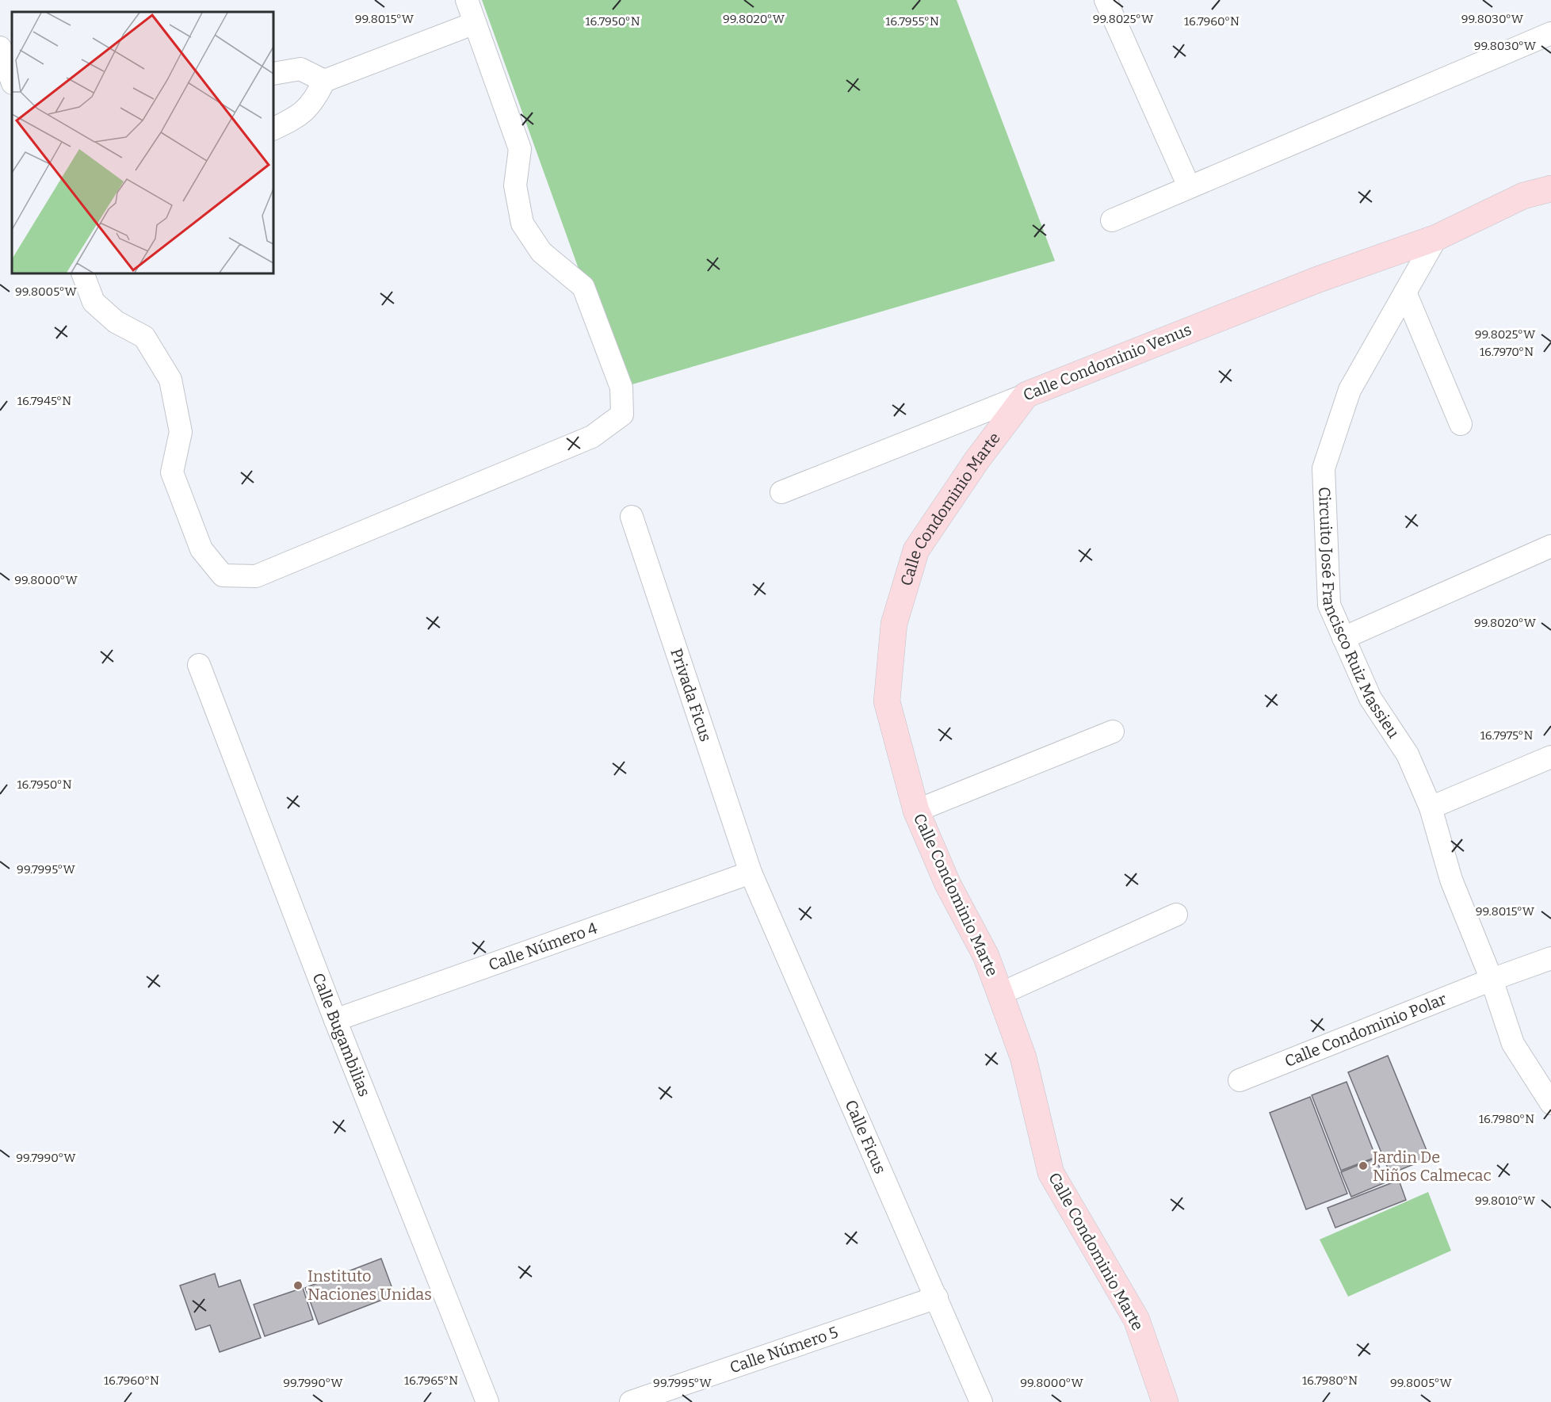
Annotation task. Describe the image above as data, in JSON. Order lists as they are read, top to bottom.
{
  "streets": {
    "main road": ["Calle Condominio Venus", "Calle Condominio Marte"],
    "street": [
      "Circuito José Francisco Ruiz Massieu",
      "Privada Ficus",
      "Calle Número 4",
      "Calle Condominio Polar",
      "Calle Bugambilias",
      "Calle Ficus",
      "Calle Número 5"
    ]
  },
  "crossings": [
    ["Calle Condominio Venus", "Calle Condominio Marte"],
    ["Calle Condominio Venus", "Circuito José Francisco Ruiz Massieu"],
    ["Circuito José Francisco Ruiz Massieu", "Calle Condominio Polar"],
    ["Privada Ficus", "Calle Número 4"],
    ["Privada Ficus", "Calle Ficus"],
    ["Calle Número 4", "Calle Bugambilias"],
    ["Calle Número 4", "Calle Ficus"],
    ["Calle Ficus", "Calle Número 5"]
  ],
  "places": ["Jardin De Niños Calmecac", "Instituto Naciones Unidas"],
  "coordinates": [
    "99.8030°W",
    "99.8015°W",
    "99.8020°W",
    "99.8025°W",
    "16.7960°N",
    "16.7950°N",
    "16.7955°N",
    "99.8005°W",
    "16.7970°N",
    "16.7945°N",
    "99.8000°W",
    "16.7975°N",
    "99.7995°W",
    "16.7980°N",
    "99.7990°W",
    "99.8010°W",
    "16.7965°N"
  ]
}
